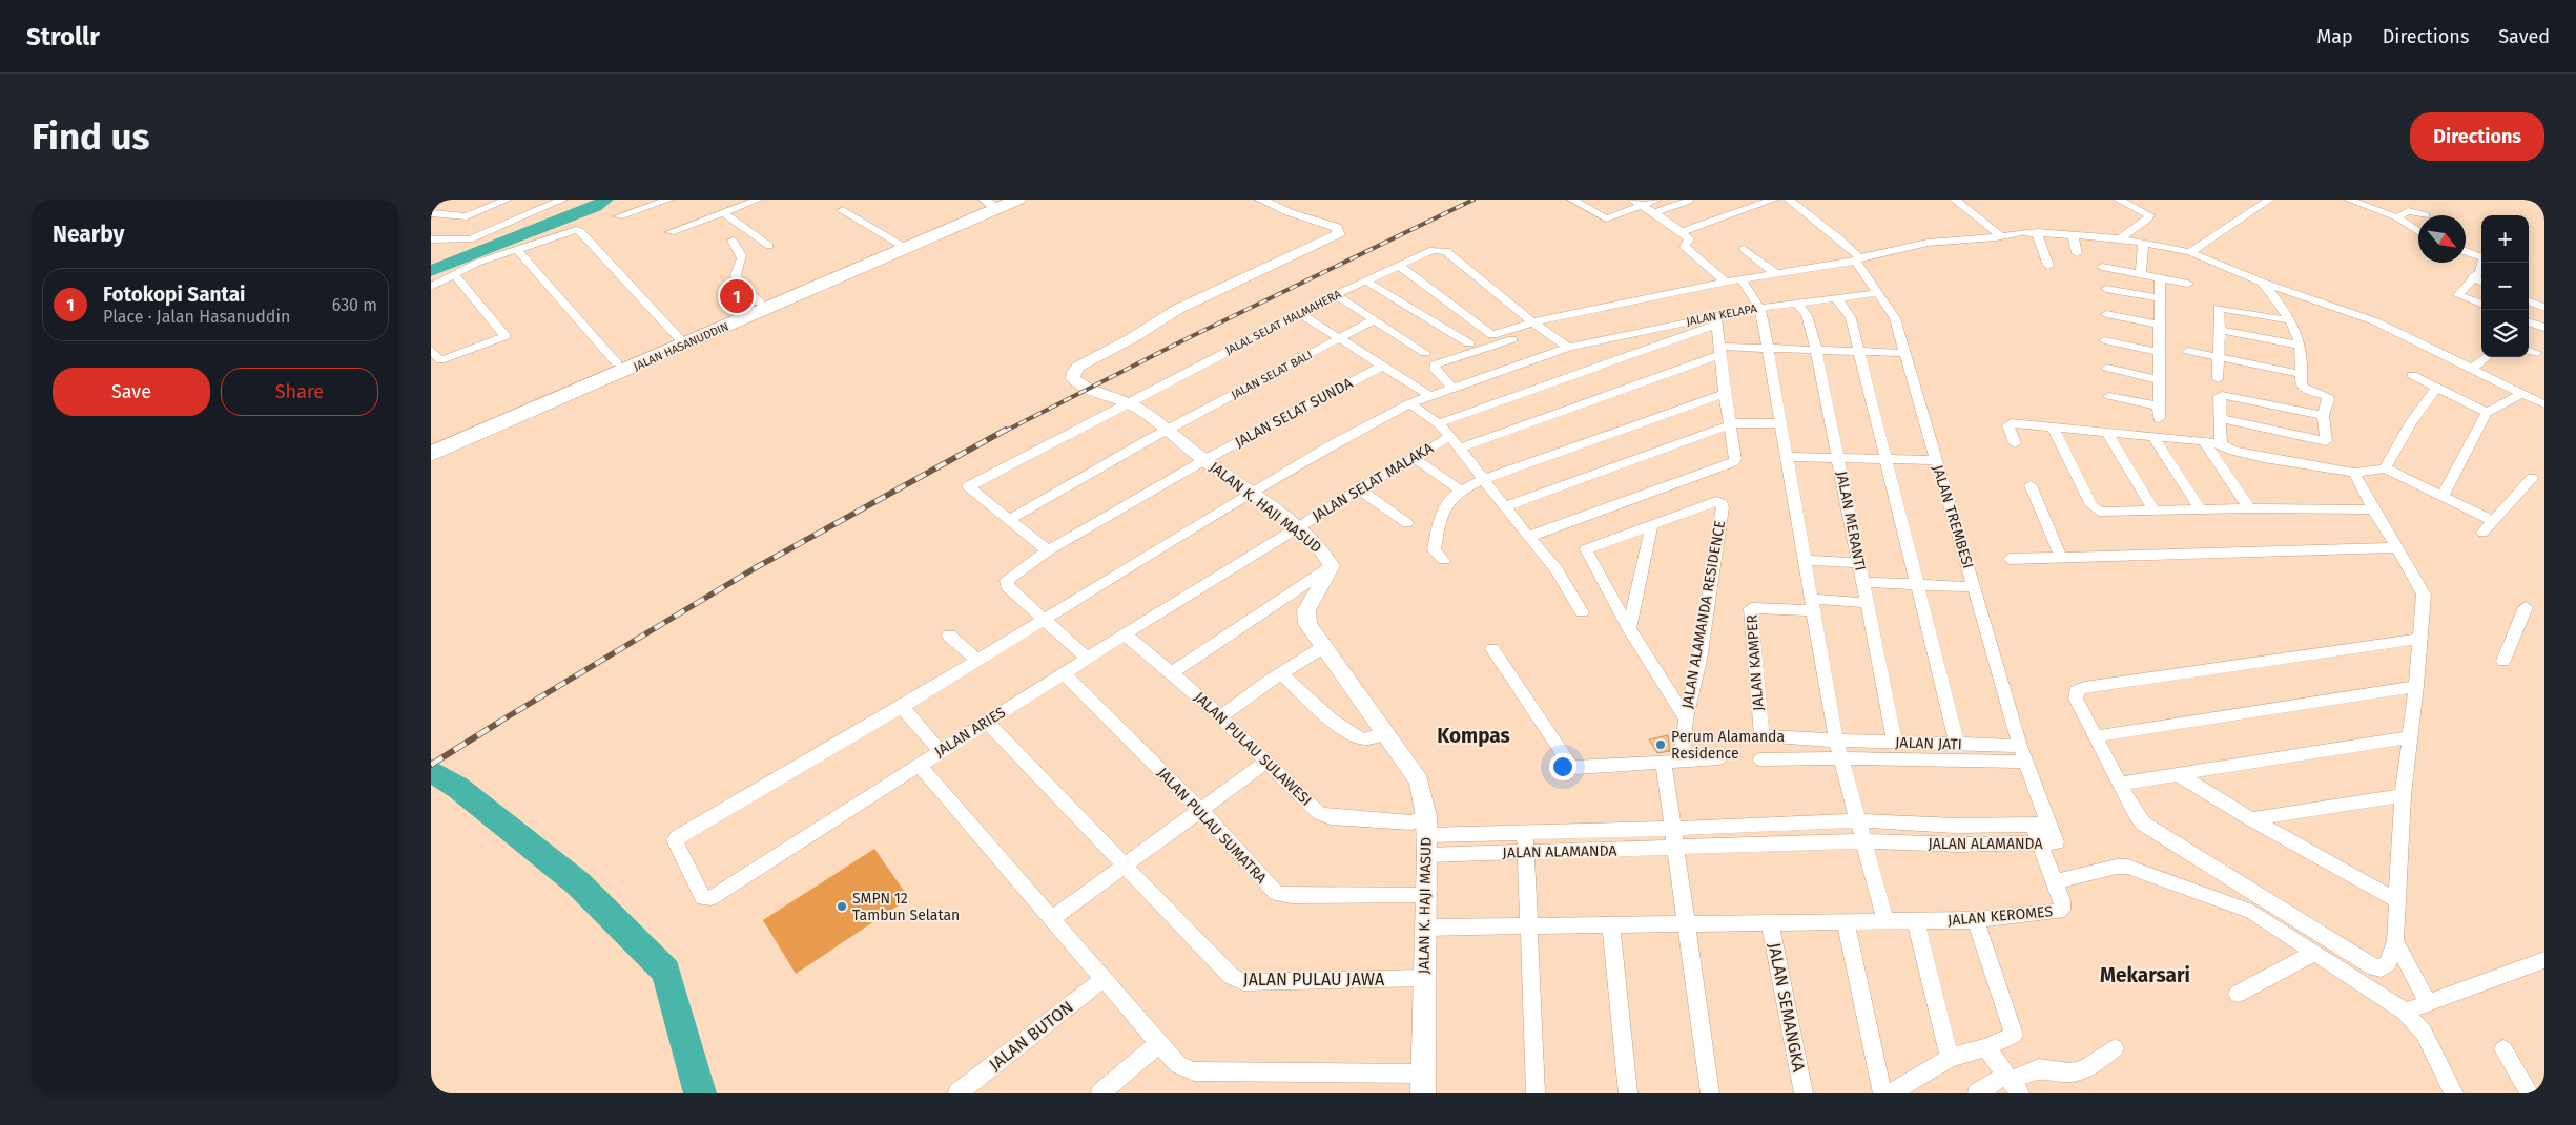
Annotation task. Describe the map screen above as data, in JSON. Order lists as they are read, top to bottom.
{
  "streets": {
    "highway": ["JALAN HASANUDDIN"],
    "street": [
      "JALAN KELAPA",
      "JALAL SELAT HALMAHERA",
      "JALAN SELAT BALI",
      "JALAN SELAT SUNDA",
      "JALAN SELAT MALAKA",
      "JALAN K. HAJI MASUD",
      "JALAN TREMBESI",
      "JALAN MERANTI",
      "JALAN ALAMANDA RESIDENCE",
      "JALAN KAMPER",
      "JALAN ARIES",
      "JALAN JATI",
      "JALAN PULAU SULAWESI",
      "JALAN PULAU SUMATRA",
      "JALAN ALAMANDA",
      "JALAN KEROMES",
      "JALAN PULAU JAWA",
      "JALAN SEMANGKA",
      "JALAN BUTON"
    ]
  },
  "crossings": [
    ["JALAN KELAPA", "JALAN TREMBESI"],
    ["JALAN KELAPA", "JALAN MERANTI"],
    ["JALAL SELAT HALMAHERA", "JALAN K. HAJI MASUD"],
    ["JALAN SELAT BALI", "JALAN K. HAJI MASUD"],
    ["JALAN SELAT SUNDA", "JALAN K. HAJI MASUD"],
    ["JALAN SELAT MALAKA", "JALAN K. HAJI MASUD"],
    ["JALAN SELAT MALAKA", "JALAN ARIES"],
    ["JALAN K. HAJI MASUD", "JALAN ARIES"],
    ["JALAN K. HAJI MASUD", "JALAN PULAU SULAWESI"],
    ["JALAN K. HAJI MASUD", "JALAN PULAU SUMATRA"],
    ["JALAN K. HAJI MASUD", "JALAN ALAMANDA"],
    ["JALAN K. HAJI MASUD", "JALAN KEROMES"],
    ["JALAN K. HAJI MASUD", "JALAN PULAU JAWA"],
    ["JALAN TREMBESI", "JALAN JATI"],
    ["JALAN TREMBESI", "JALAN ALAMANDA"],
    ["JALAN MERANTI", "JALAN JATI"],
    ["JALAN KAMPER", "JALAN JATI"],
    ["JALAN ARIES", "JALAN PULAU SULAWESI"],
    ["JALAN ARIES", "JALAN PULAU SUMATRA"],
    ["JALAN ARIES", "JALAN PULAU JAWA"],
    ["JALAN KEROMES", "JALAN SEMANGKA"]
  ],
  "districts": ["Kompas", "Mekarsari"],
  "places": ["Perum Alamanda Residence", "SMPN 12 Tambun Selatan"],
  "north": "bottom right",
  "page": {
    "header": "Strollr",
    "nav": ["Map", "Directions", "Saved"],
    "buttons": [
      "Directions",
      ["Save", "Share"]
    ],
    "title": "Find us",
    "heading": "Nearby",
    "map_buttons": ["+", "−"],
    "list": [
      {
        "mark": "1",
        "name": "Fotokopi Santai",
        "note": "Place · Jalan Hasanuddin",
        "value": "630 m"
      }
    ],
    "pins": "1"
  }
}
